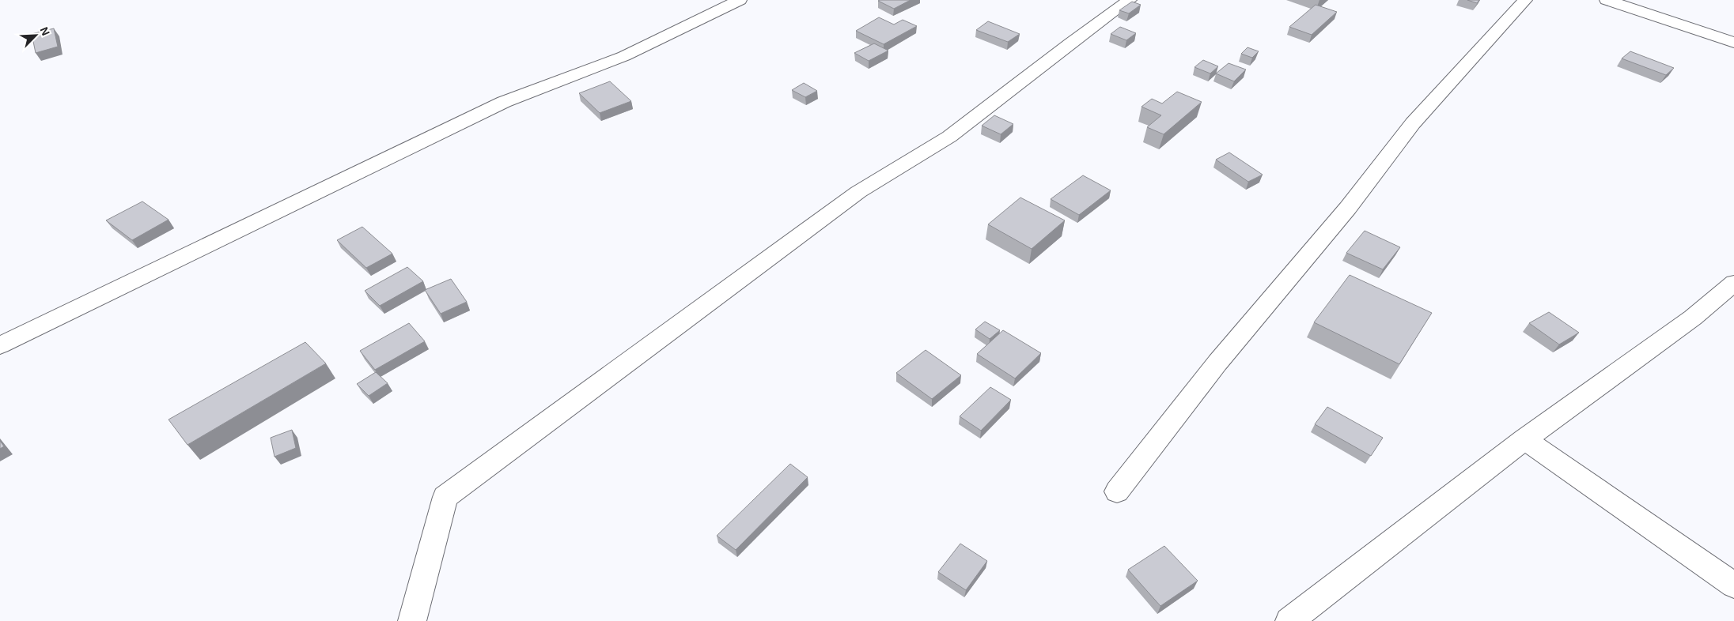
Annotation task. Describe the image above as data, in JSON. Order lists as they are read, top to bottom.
{
  "north": "top right"
}
